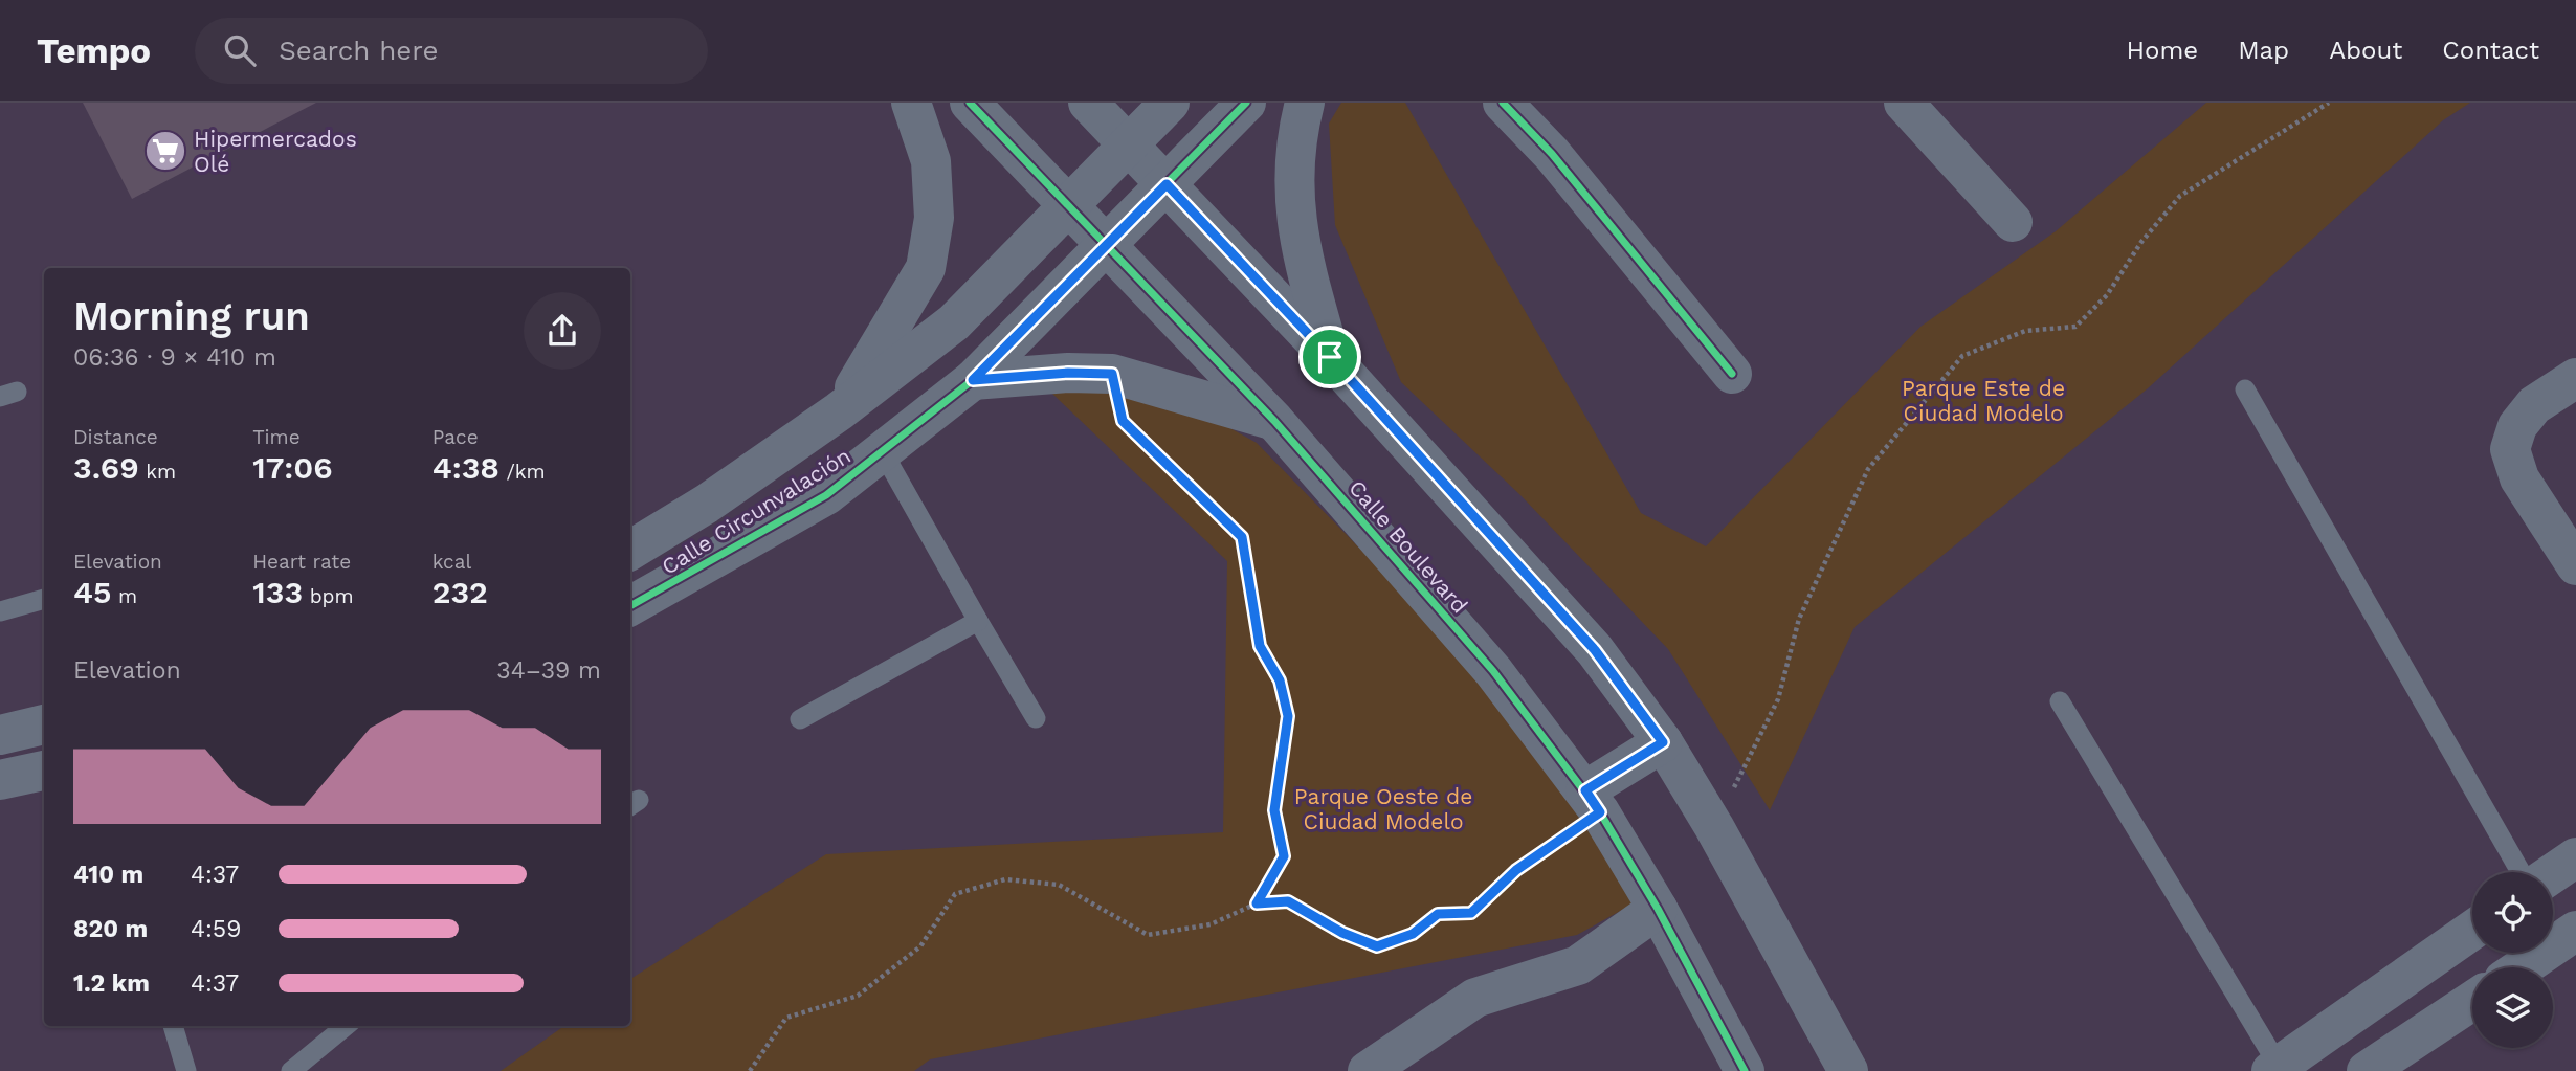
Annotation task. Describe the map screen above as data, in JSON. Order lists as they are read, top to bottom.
{
  "streets": {
    "street": ["Calle Circunvalación", "Calle Boulevard"]
  },
  "crossings": [
    ["Calle Circunvalación", "Calle Boulevard"]
  ],
  "parks": ["Parque Este de Ciudad Modelo", "Parque Oeste de Ciudad Modelo"],
  "places": {
    "supermarket": ["Hipermercados Olé"]
  },
  "page": {
    "header": "Tempo",
    "search": "Search here",
    "nav": [
      "Home",
      "Map",
      "About",
      "Contact"
    ],
    "heading": ["Morning run", "06:36 · 9 × 410 m"],
    "stats": [
      ["Distance", "3.69 km"],
      ["Time", "17:06"],
      ["Pace", "4:38 /km"],
      ["Elevation", "45 m"],
      ["Heart rate", "133 bpm"],
      ["kcal", "232"]
    ],
    "chart": ["Elevation", "34–39 m"],
    "list": [
      {
        "name": "410 m",
        "note": "4:37"
      },
      {
        "name": "820 m",
        "note": "4:59"
      },
      {
        "name": "1.2 km",
        "note": "4:37"
      }
    ]
  }
}
